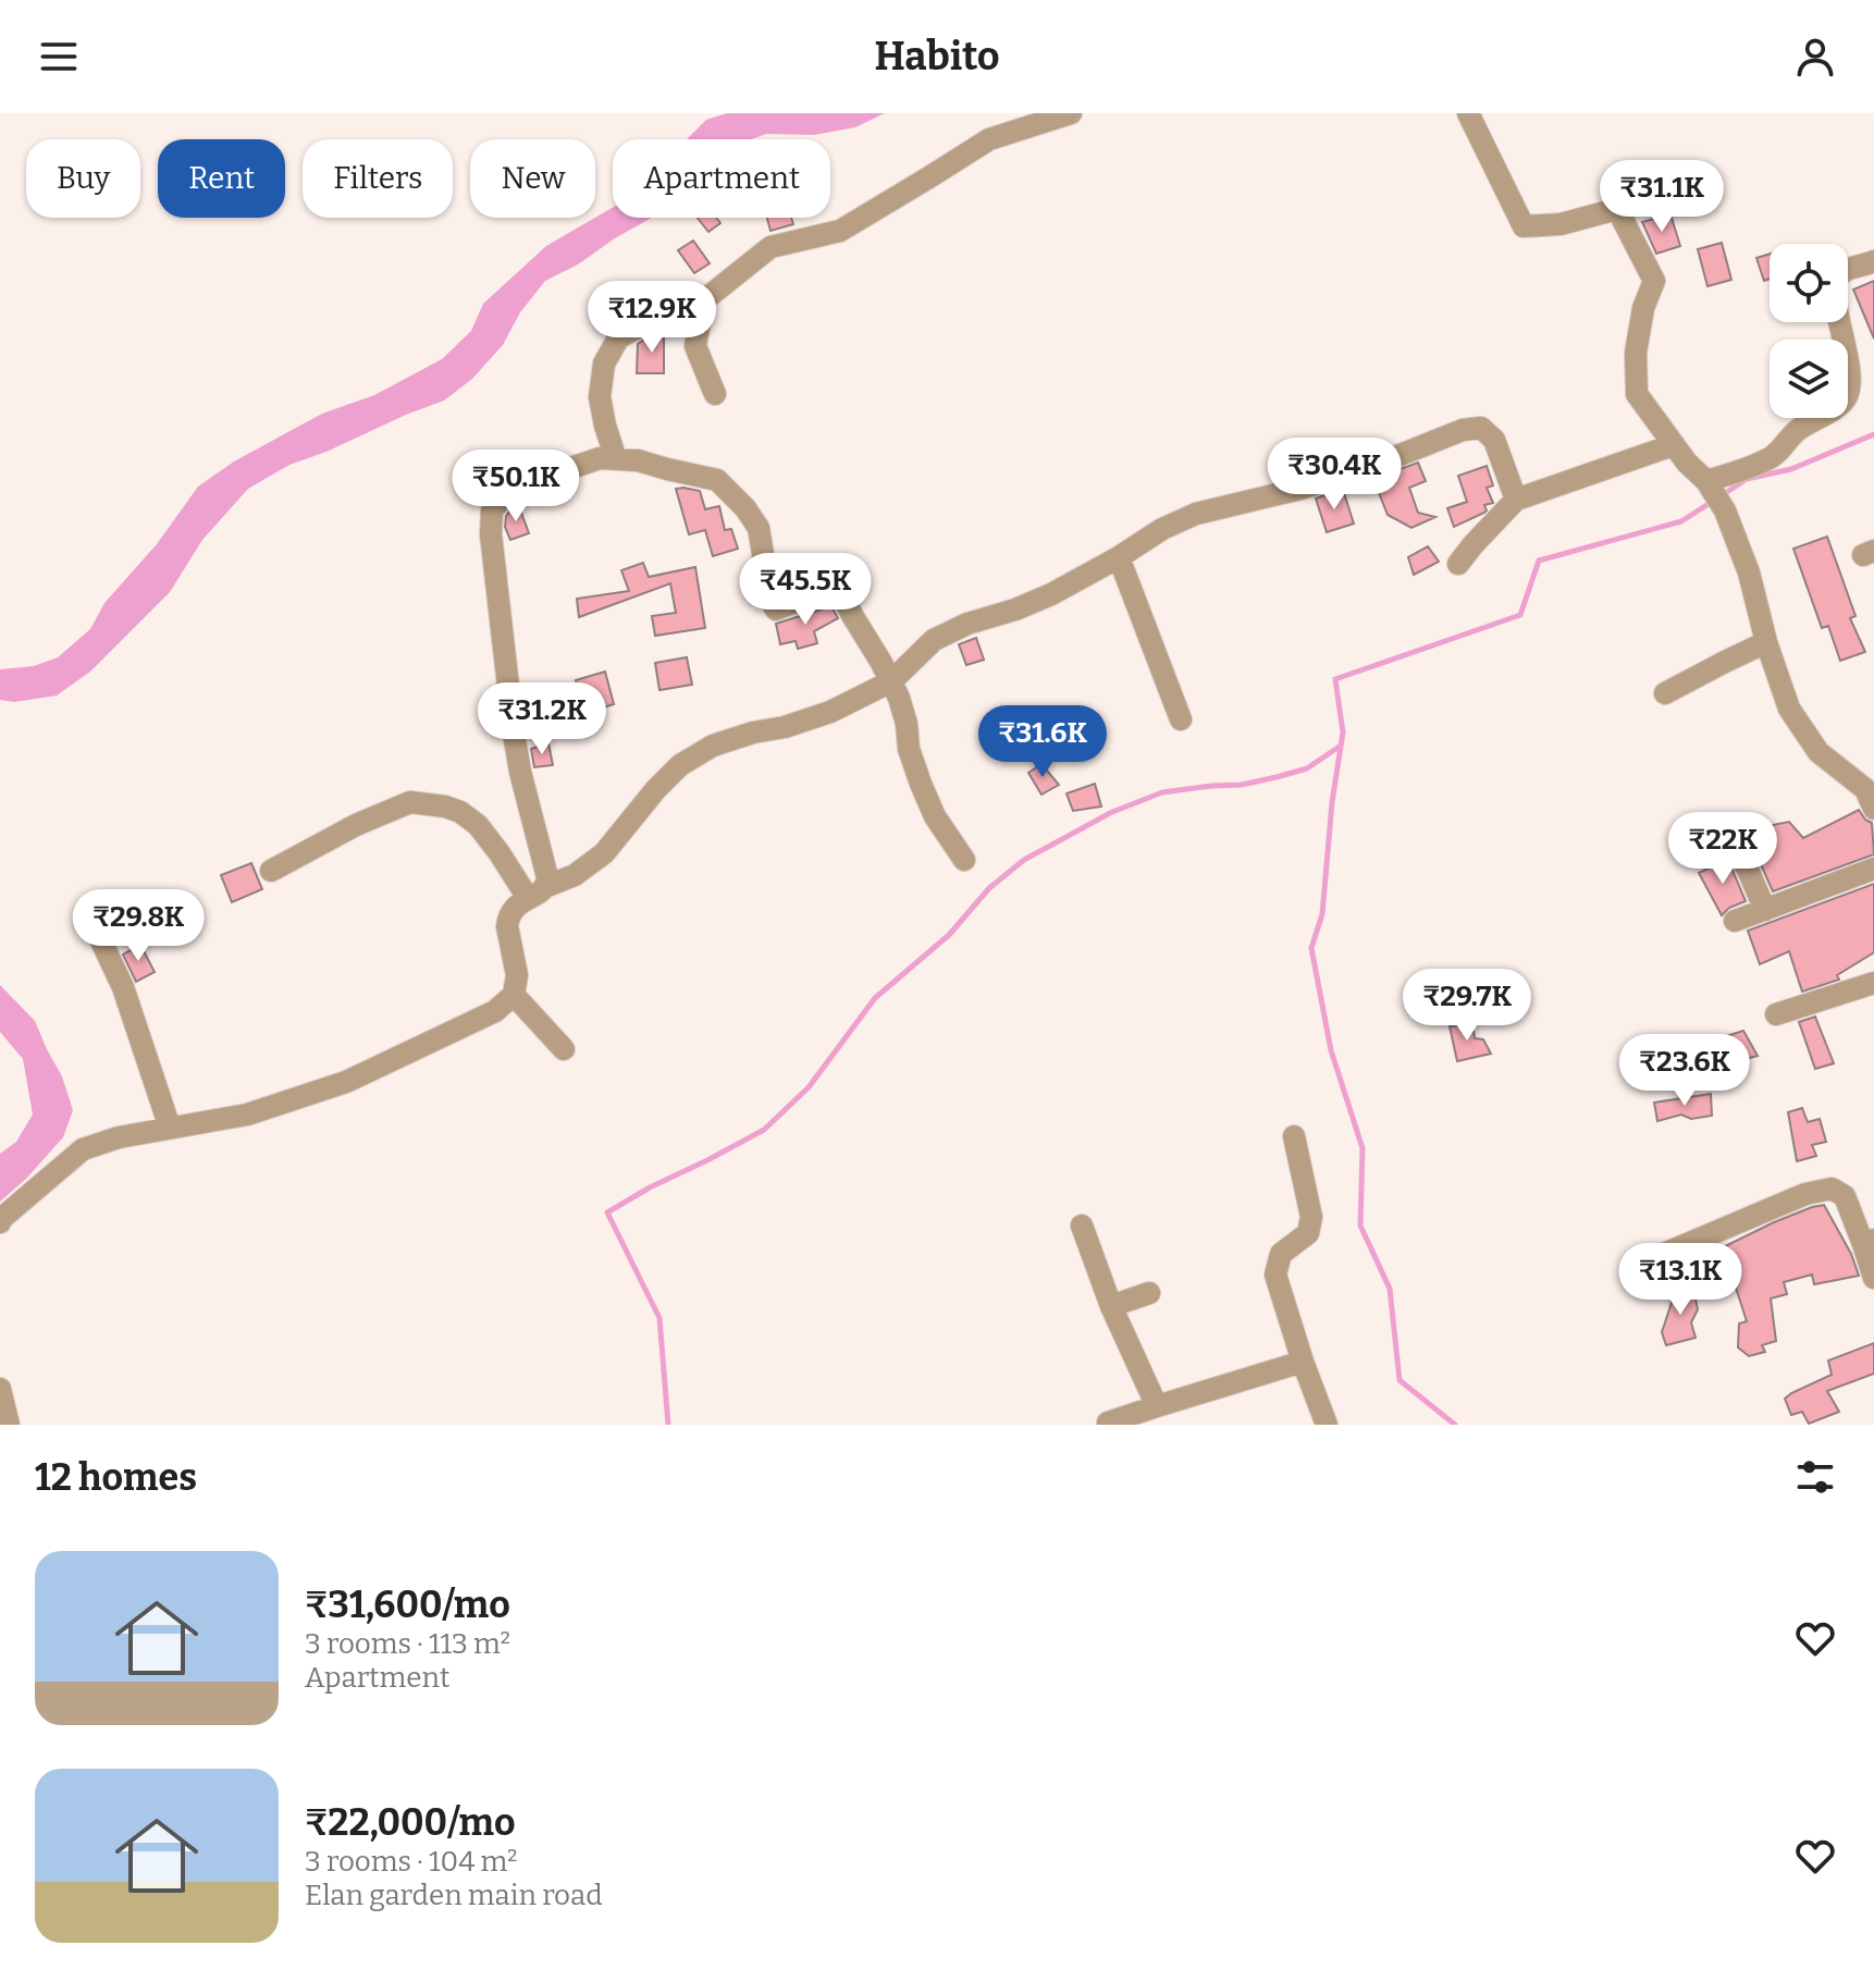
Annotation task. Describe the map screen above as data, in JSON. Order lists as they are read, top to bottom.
{
  "page": {
    "header": "Habito",
    "chip": [
      "Buy",
      "Rent",
      "Filters",
      "New",
      "Apartment"
    ],
    "price": [
      "₹31.1K",
      "₹12.9K",
      "₹30.4K",
      "₹50.1K",
      "₹45.5K",
      "₹31.2K",
      "₹31.6K",
      "₹22K",
      "₹29.8K",
      "₹29.7K",
      "₹23.6K",
      "₹13.1K"
    ],
    "heading": "12 homes",
    "list": [
      {
        "name": "₹31,600/mo",
        "note": "3 rooms · 113 m² · Apartment"
      },
      {
        "name": "₹22,000/mo",
        "note": "3 rooms · 104 m² · Elan garden main road"
      }
    ]
  }
}
